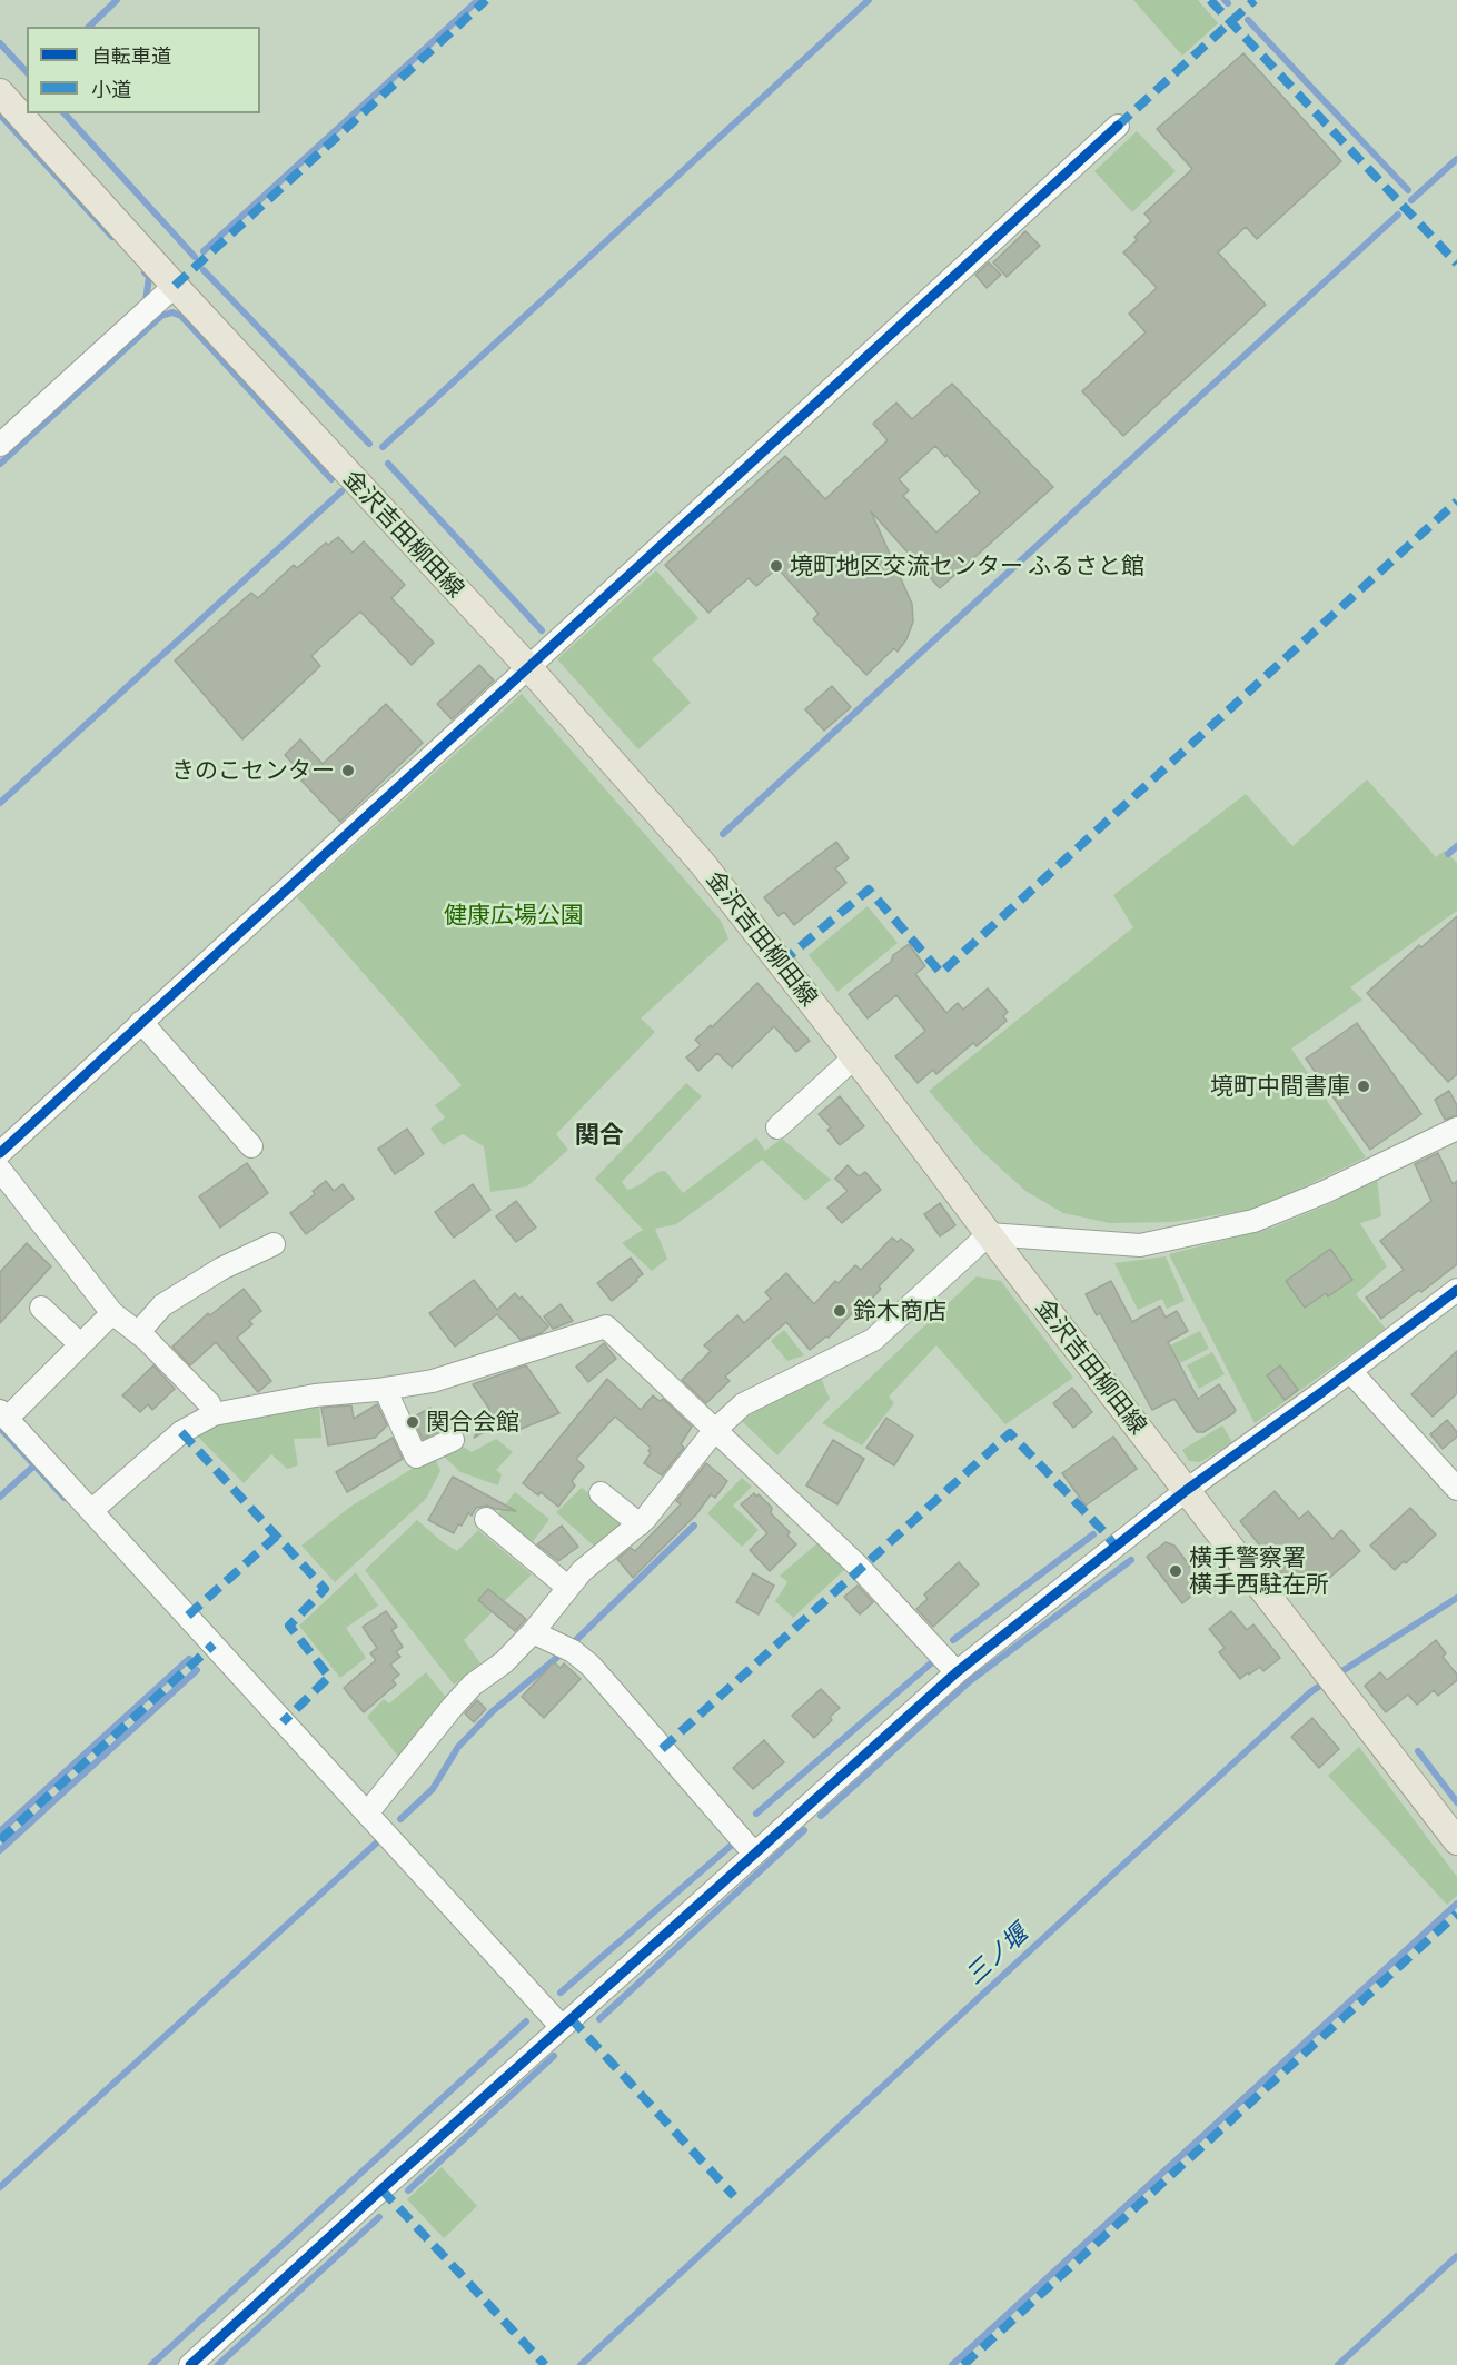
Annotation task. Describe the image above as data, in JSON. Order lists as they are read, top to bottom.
{
  "streets": {
    "main road": ["金沢吉田柳田線"]
  },
  "districts": ["関合"],
  "water": ["三ノ堰"],
  "parks": ["健康広場公園"],
  "places": [
    "境町地区交流センター ふるさと館",
    "きのこセンター",
    "境町中間書庫",
    "鈴木商店",
    "関合会館",
    "横手警察署 横手西駐在所"
  ],
  "legend": ["自転車道", "小道"]
}
